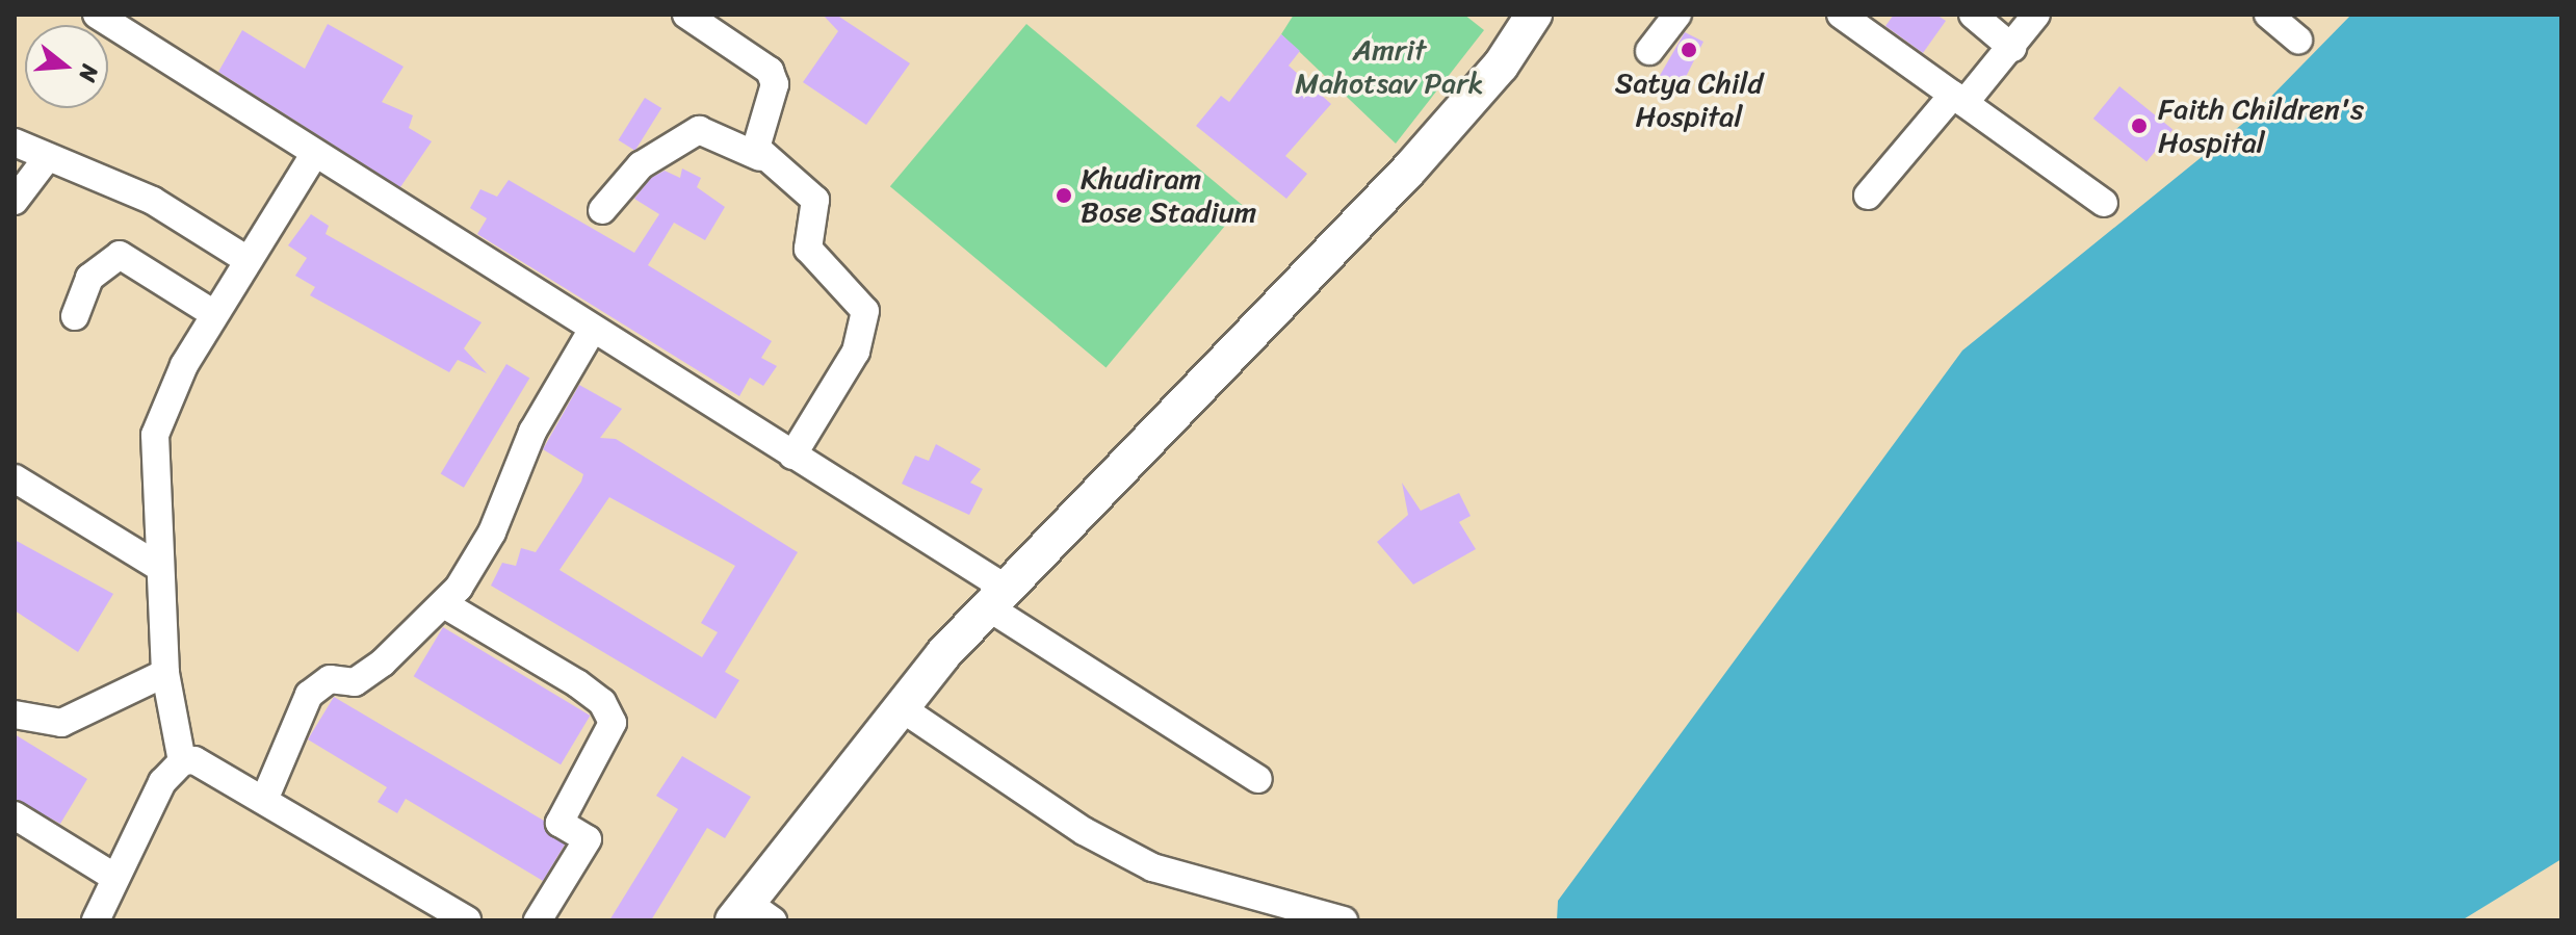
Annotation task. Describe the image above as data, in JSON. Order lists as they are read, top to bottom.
{
  "parks": ["Amrit Mahotsav Park"],
  "places": ["Satya Child Hospital", "Faith Children's Hospital", "Khudiram Bose Stadium"],
  "north": "right"
}
